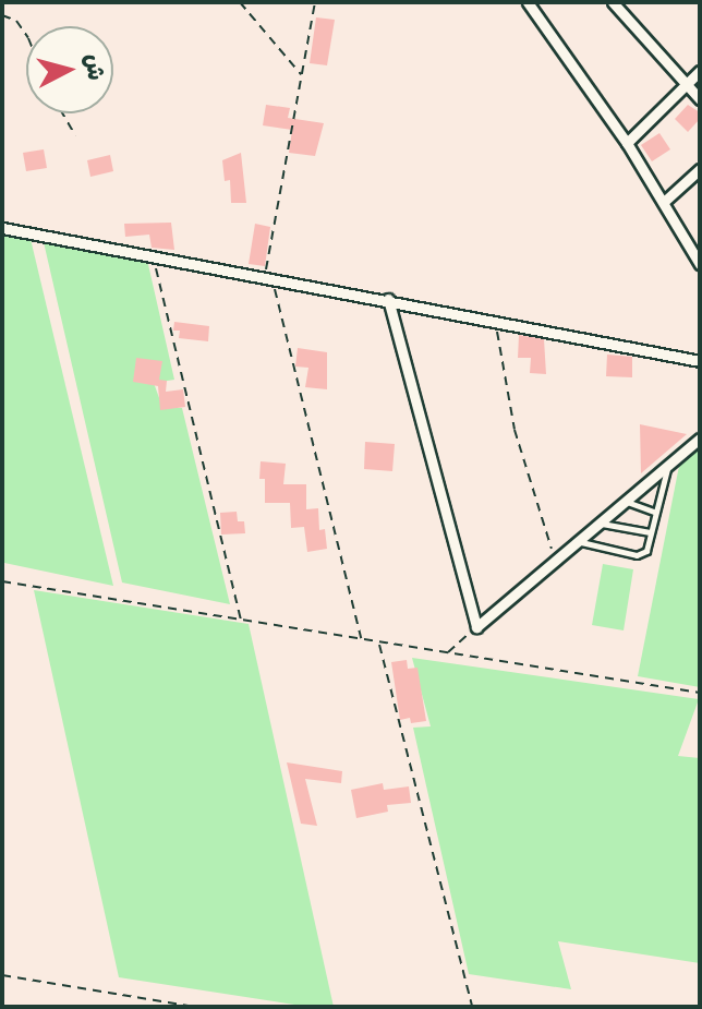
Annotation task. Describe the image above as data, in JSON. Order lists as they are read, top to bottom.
{
  "north": "right"
}
